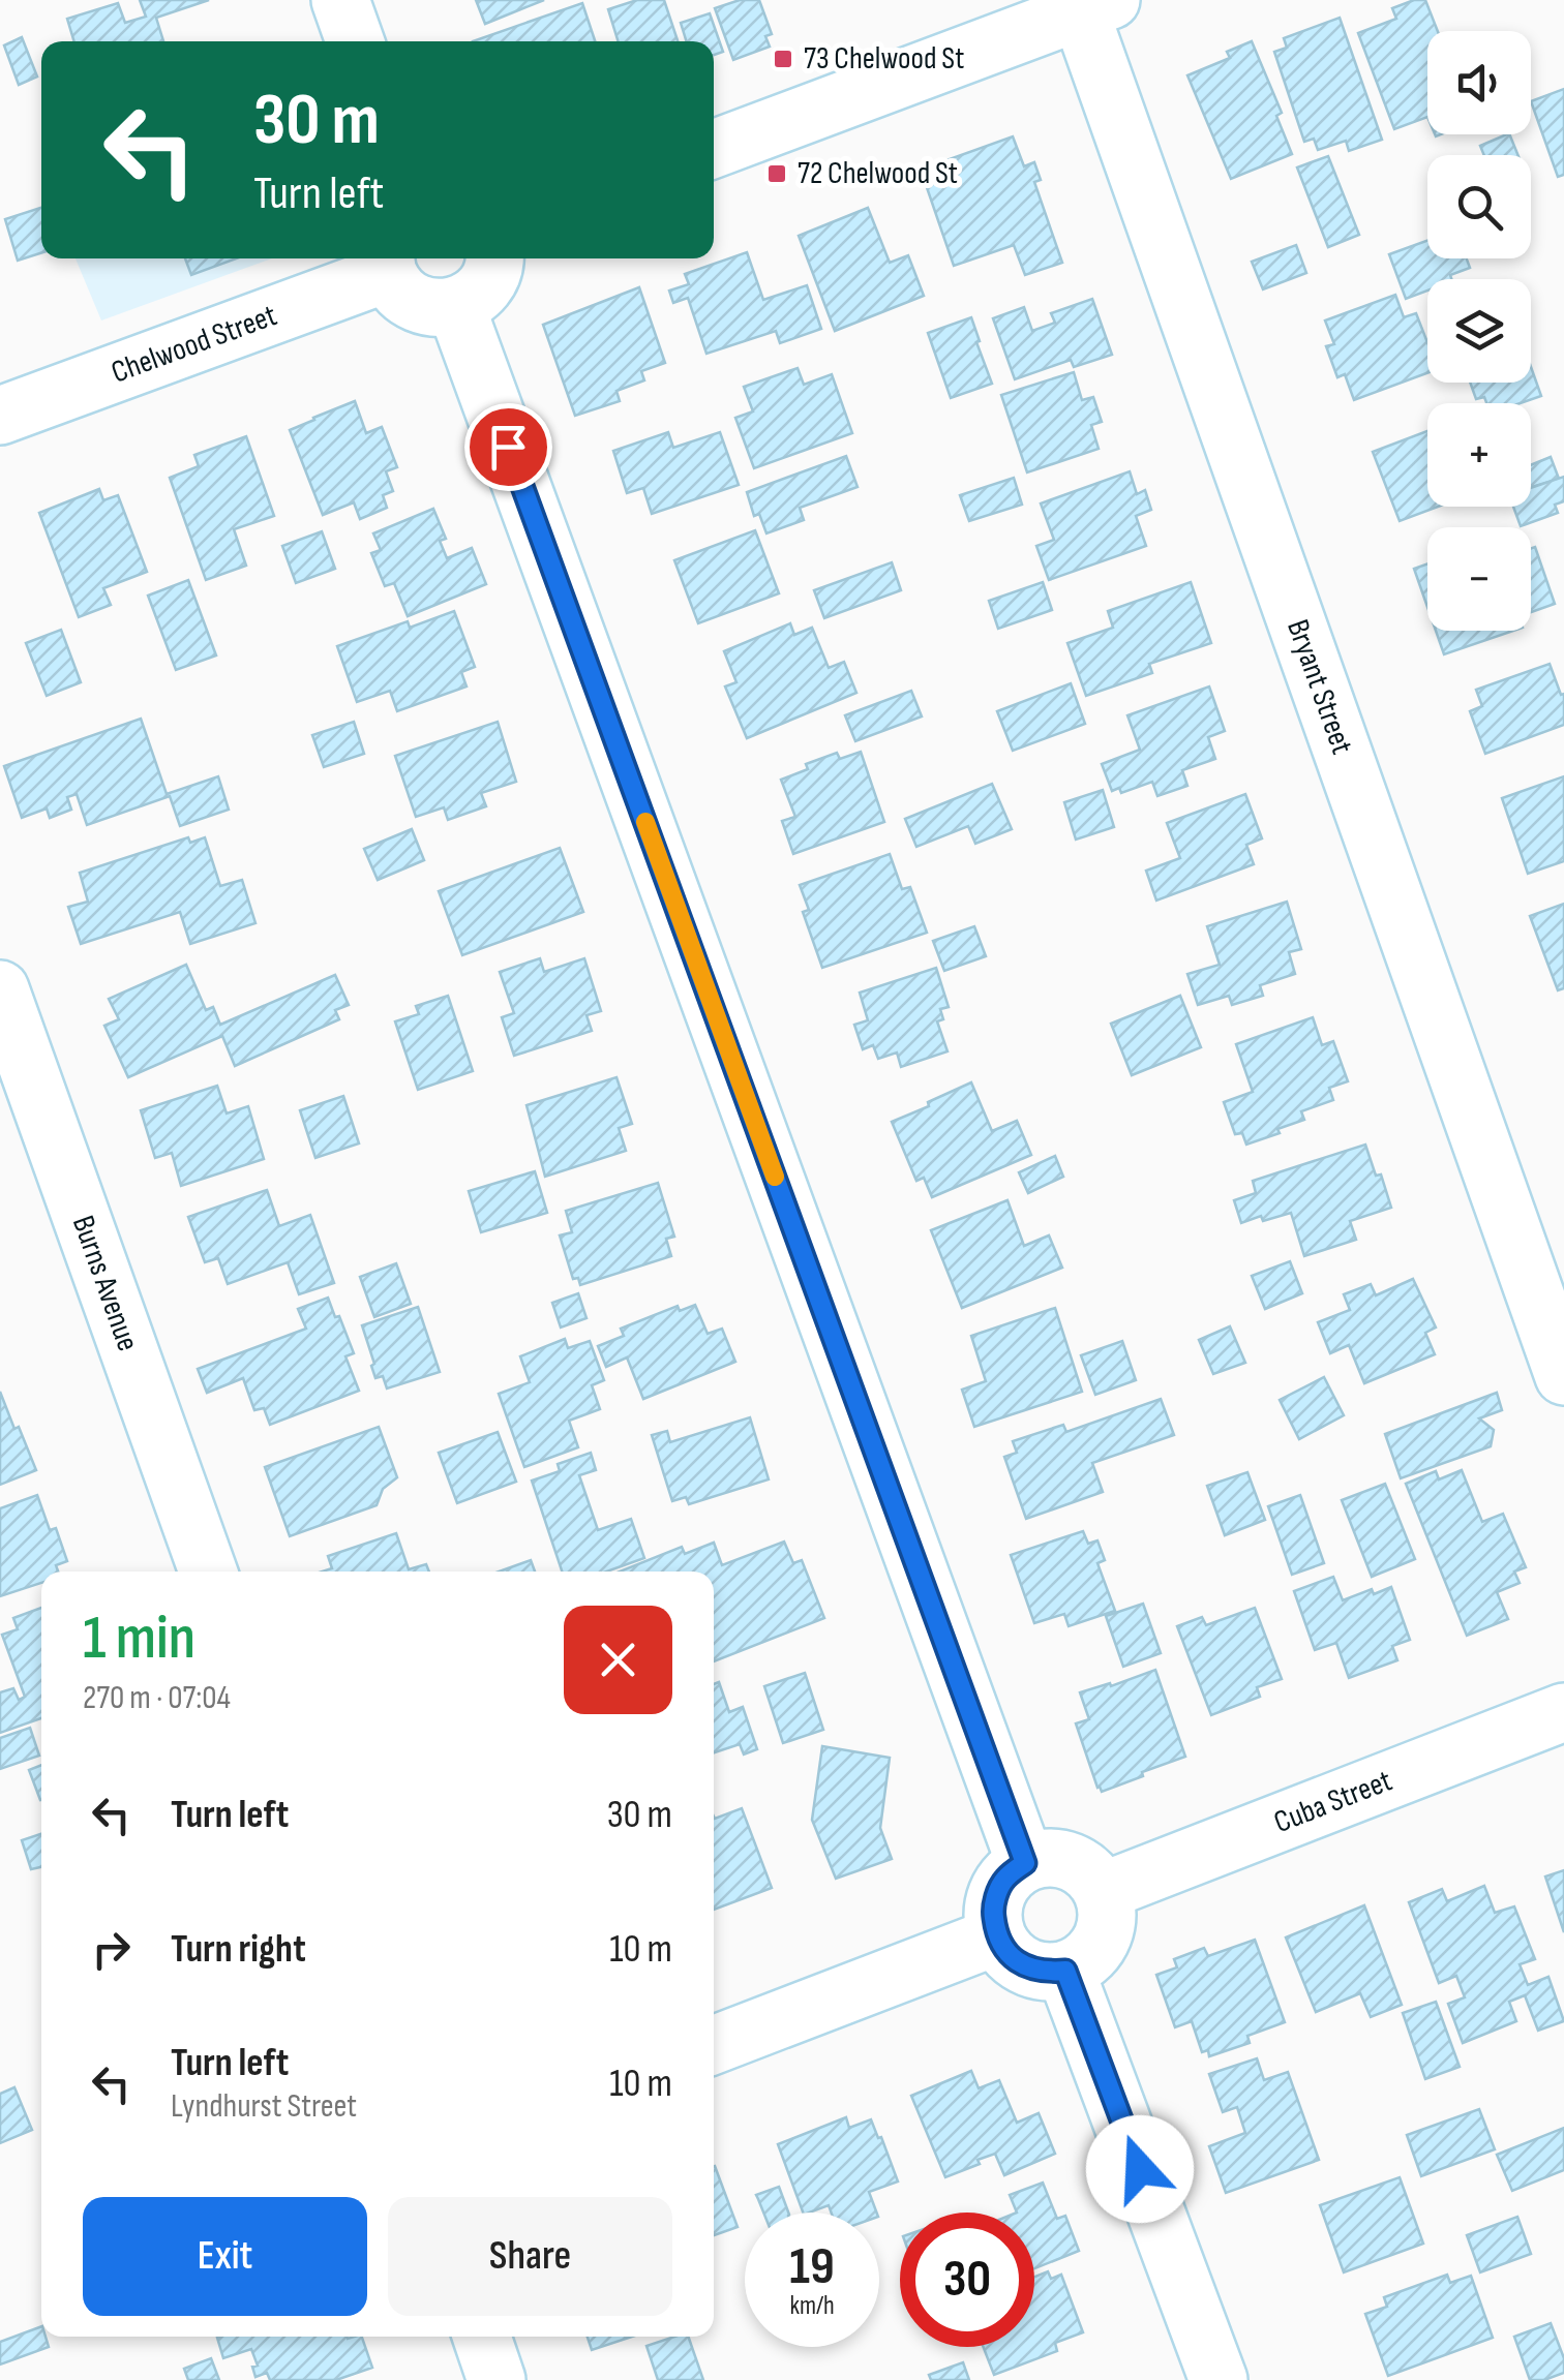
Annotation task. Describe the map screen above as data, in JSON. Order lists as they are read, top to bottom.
{
  "streets": {
    "street": [
      "Chelwood Street",
      "Bryant Street",
      "Burns Avenue",
      "Cuba Street"
    ]
  },
  "places": {
    "transit": ["73 Chelwood St", "72 Chelwood St"]
  },
  "page": {
    "map_buttons": ["+", "−"],
    "turn": ["30 m", "Turn left"],
    "heading": ["1 min", "270 m · 07:04"],
    "list": [
      {
        "name": "Turn left",
        "value": "30 m"
      },
      {
        "name": "Turn right",
        "value": "10 m"
      },
      {
        "name": "Turn left",
        "note": "Lyndhurst Street",
        "value": "10 m"
      }
    ],
    "buttons": ["Exit", "Share"],
    "speed": "19 km/h",
    "limit": "30"
  }
}
